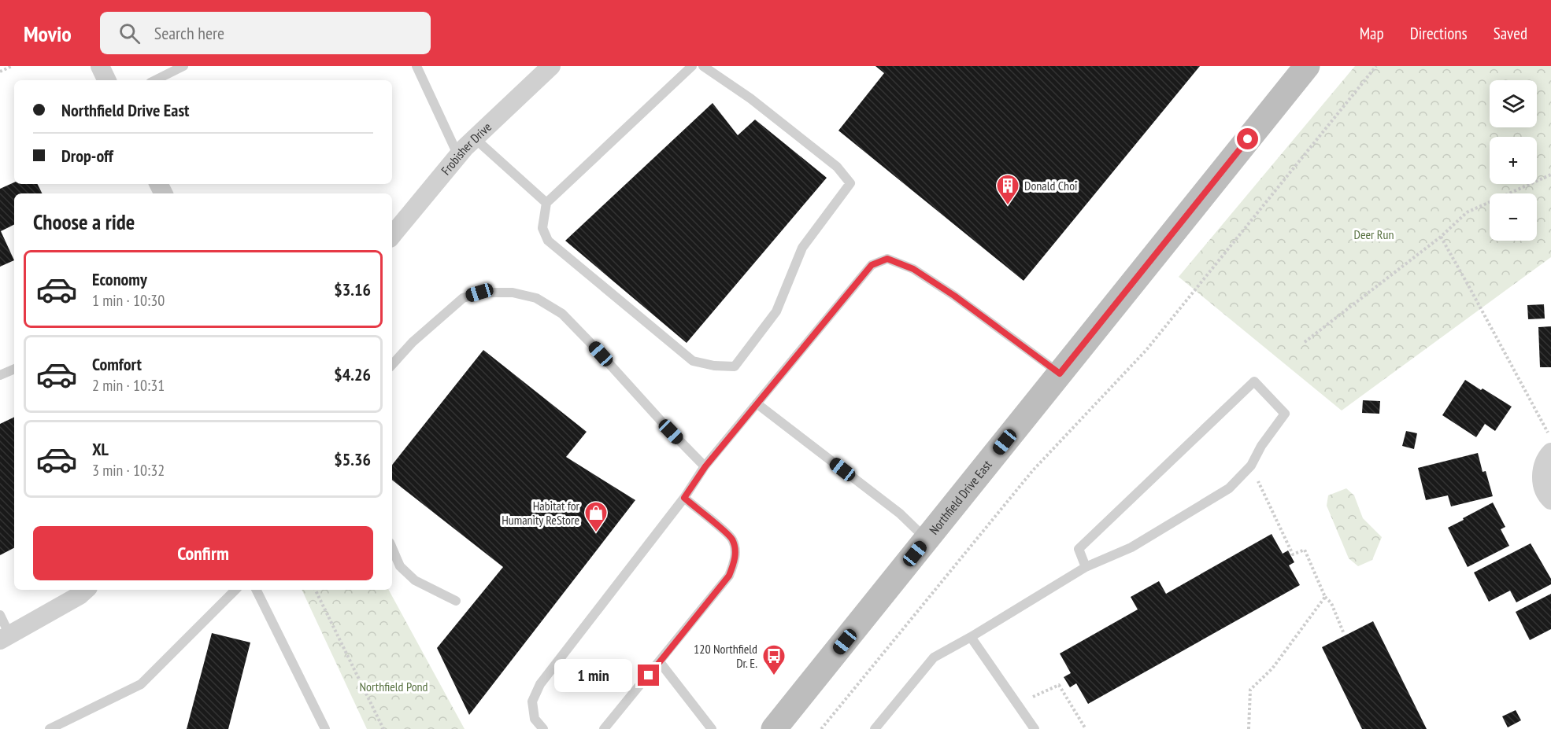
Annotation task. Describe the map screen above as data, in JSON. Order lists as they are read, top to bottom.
{
  "streets": {
    "main road": ["Northfield Drive East"],
    "street": ["Frobisher Drive"]
  },
  "parks": ["Deer Run", "Northfield Pond"],
  "places": {
    "building": ["Donald Choi"],
    "shop": ["Habitat for Humanity ReStore"],
    "bus stop": ["120 Northfield Dr. E."]
  },
  "page": {
    "header": "Movio",
    "search": "Search here",
    "nav": ["Map", "Directions", "Saved"],
    "map_buttons": ["+", "−"],
    "banner": ["Northfield Drive East", "Drop-off"],
    "heading": "Choose a ride",
    "list": [
      {
        "name": "Economy",
        "note": "1 min · 10:30",
        "value": "$3.16"
      },
      {
        "name": "Comfort",
        "note": "2 min · 10:31",
        "value": "$4.26"
      },
      {
        "name": "XL",
        "note": "3 min · 10:32",
        "value": "$5.36"
      }
    ],
    "buttons": "Confirm",
    "bubble": "1 min"
  }
}
